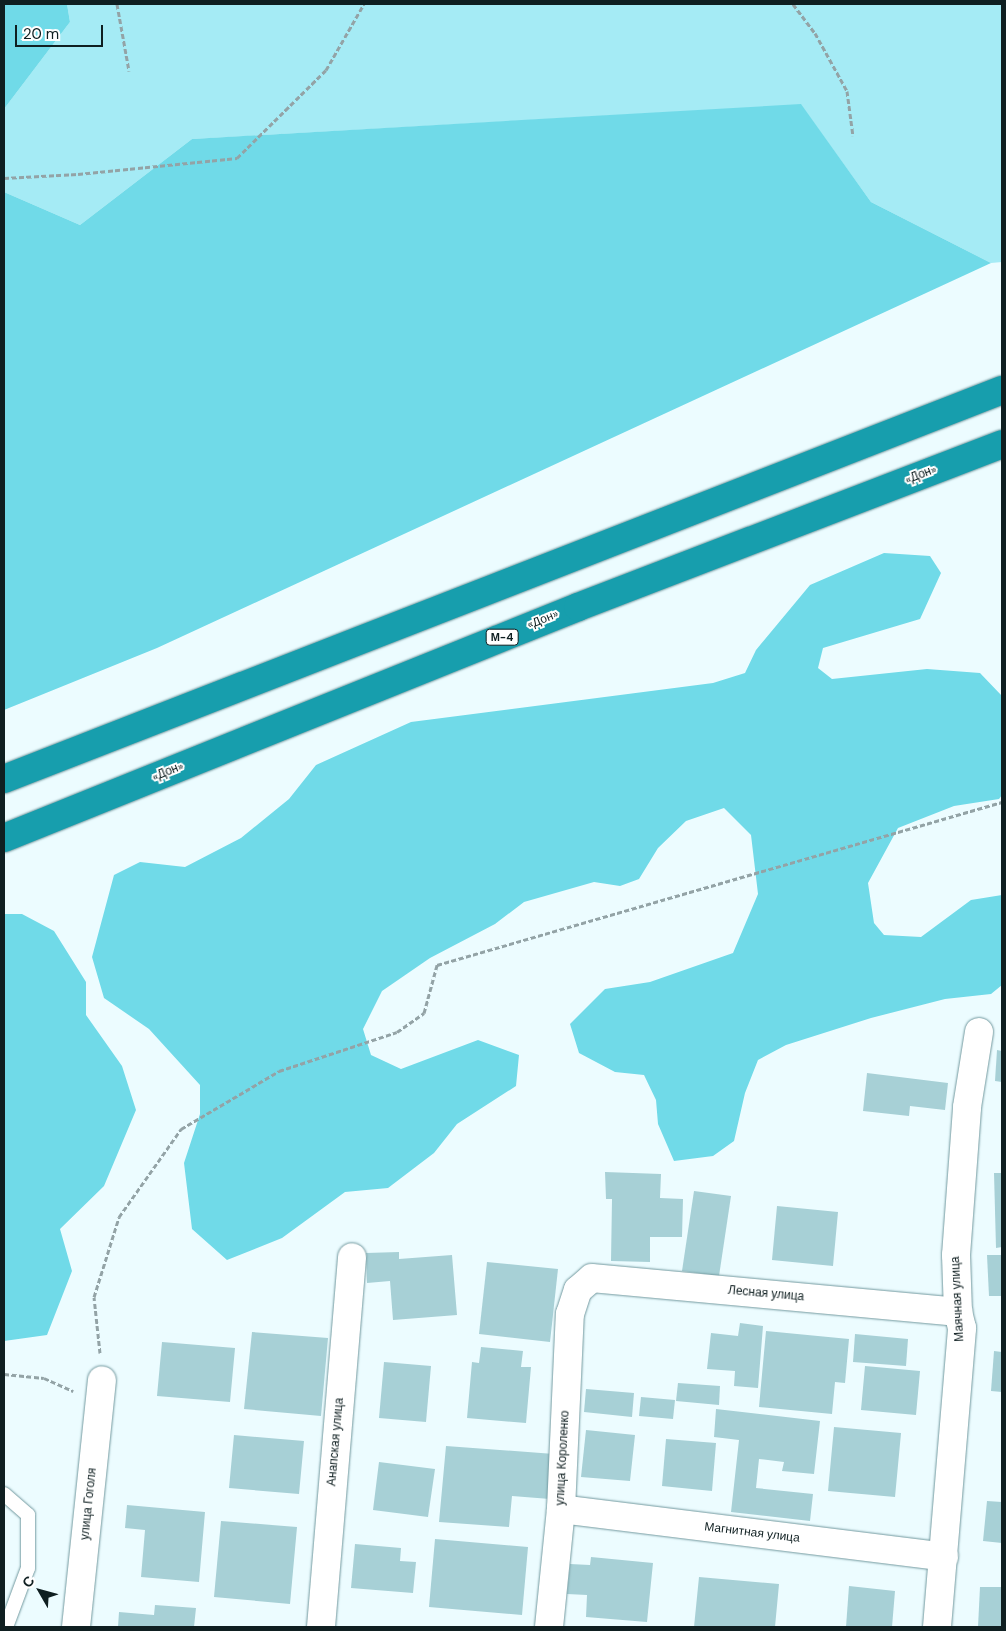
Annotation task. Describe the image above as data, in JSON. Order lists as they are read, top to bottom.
{
  "streets": {
    "highway": ["«Дон»", "М-4"],
    "street": [
      "Лесная улица",
      "Маячная улица",
      "Анапская улица",
      "улица Короленко",
      "улица Гоголя",
      "Магнитная улица"
    ]
  },
  "crossings": [
    ["Лесная улица", "Маячная улица"],
    ["Лесная улица", "улица Короленко"],
    ["Маячная улица", "Магнитная улица"],
    ["улица Короленко", "Магнитная улица"]
  ],
  "scale_bar": "20 m",
  "north": "top left"
}
